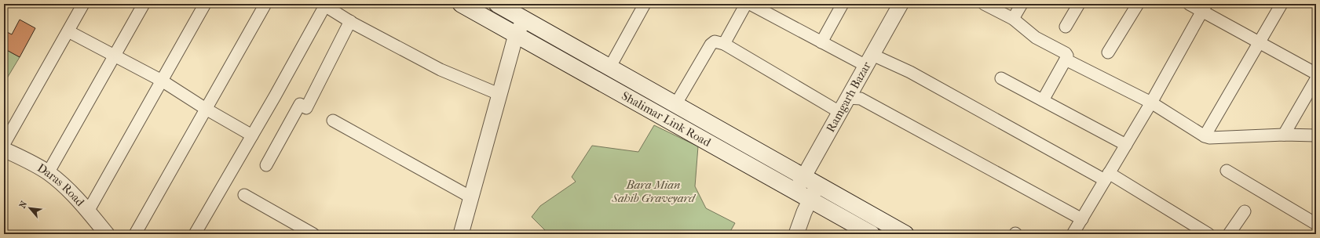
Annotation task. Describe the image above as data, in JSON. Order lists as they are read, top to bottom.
{
  "streets": {
    "main road": ["Shalimar Link Road"],
    "street": ["Ramgarh Bazar", "Daras Road"]
  },
  "crossings": [
    ["Ramgarh Bazar", "Shalimar Link Road"]
  ],
  "parks": ["Bara Mian Sahib Graveyard"],
  "north": "top left"
}
